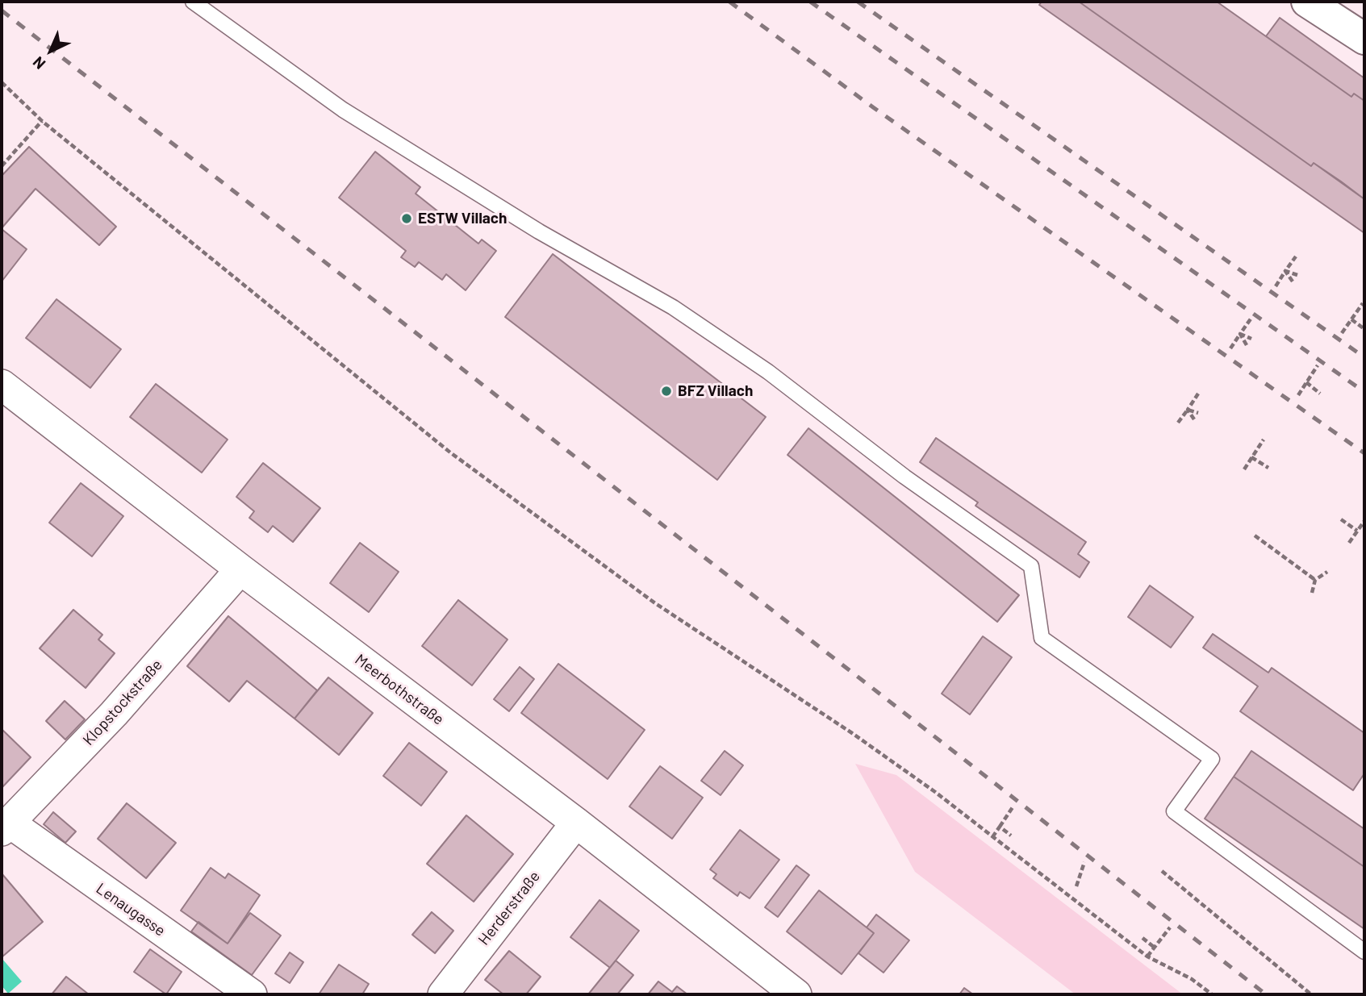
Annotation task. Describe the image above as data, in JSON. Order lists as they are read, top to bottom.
{
  "streets": {
    "street": [
      "Meerbothstraße",
      "Klopstockstraße",
      "Herderstraße",
      "Lenaugasse"
    ]
  },
  "crossings": [
    ["Meerbothstraße", "Klopstockstraße"],
    ["Meerbothstraße", "Herderstraße"],
    ["Klopstockstraße", "Lenaugasse"]
  ],
  "places": ["ESTW Villach", "BFZ Villach"],
  "north": "bottom left"
}
